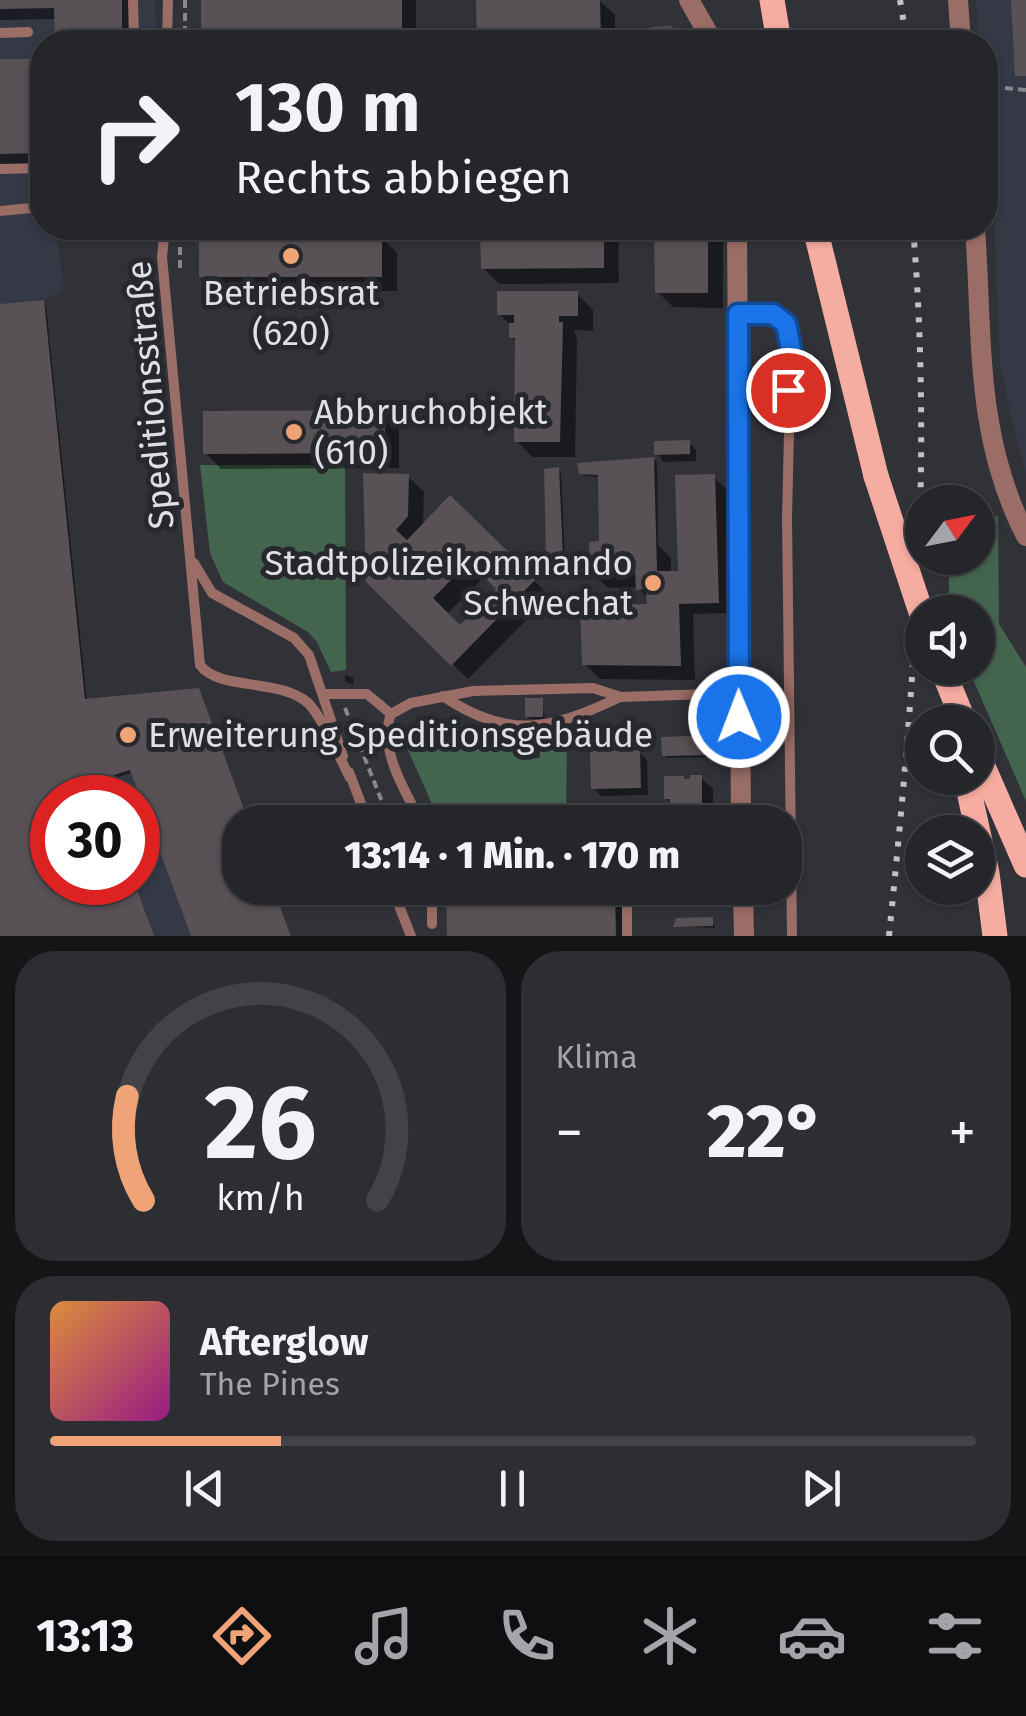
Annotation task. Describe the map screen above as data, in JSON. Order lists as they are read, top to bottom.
{
  "streets": {
    "lane": ["Speditionsstraße"]
  },
  "places": [
    "Betriebsrat (620)",
    "Abbruchobjekt (610)",
    "Stadtpolizeikommando Schwechat",
    "Erweiterung Speditionsgebäude"
  ],
  "north": "top right",
  "page": {
    "turn": ["130 m", "Rechts abbiegen"],
    "limit": "30",
    "trip": "13:14 · 1 Min. · 170 m",
    "tile": "Klima",
    "heat": ["−", "22°", "+"],
    "song": ["Afterglow", "The Pines"],
    "tabs": "13:13",
    "gauge": ["26", "km/h"]
  }
}
